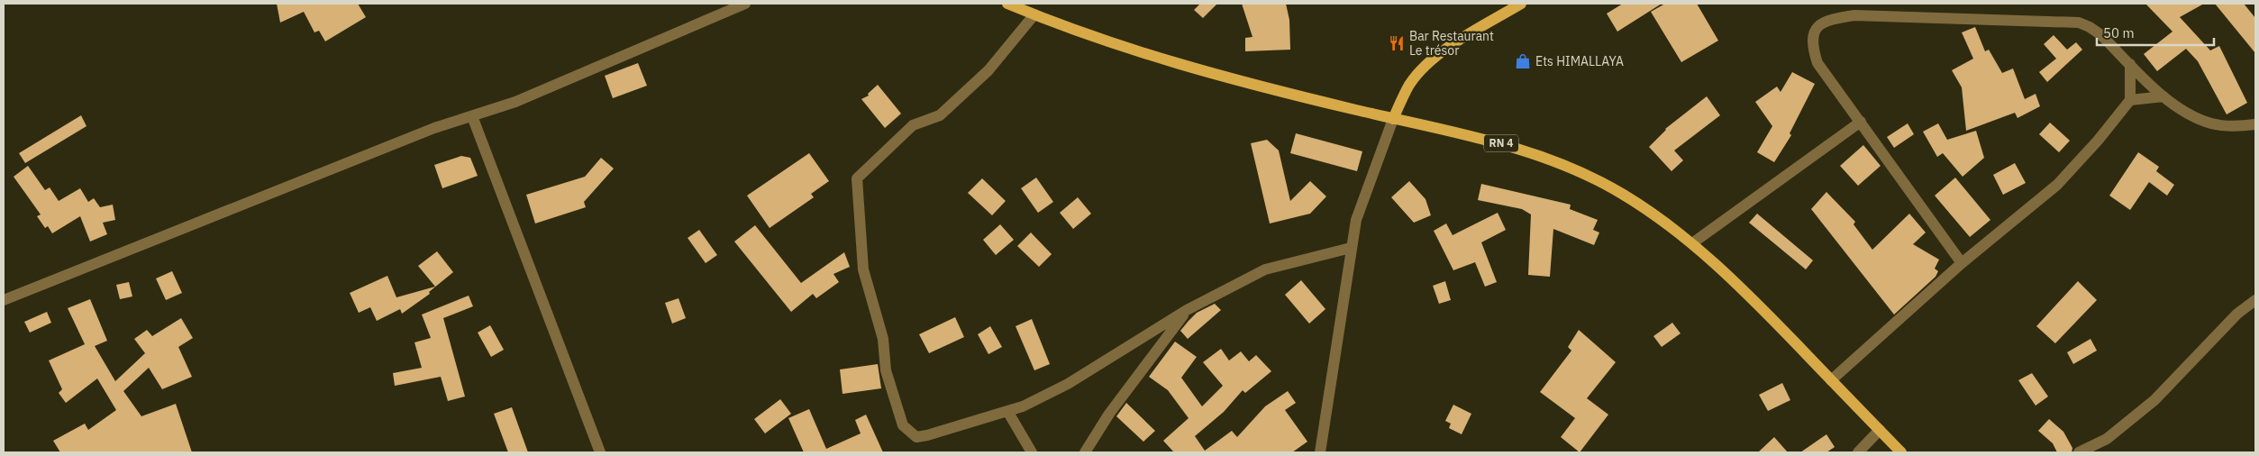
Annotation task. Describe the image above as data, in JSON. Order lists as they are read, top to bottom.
{
  "streets": {
    "main road": ["RN 4"]
  },
  "places": {
    "restaurant": ["Bar Restaurant Le trésor"],
    "shop": ["Ets HIMALLAYA"]
  },
  "scale_bar": "50 m"
}
